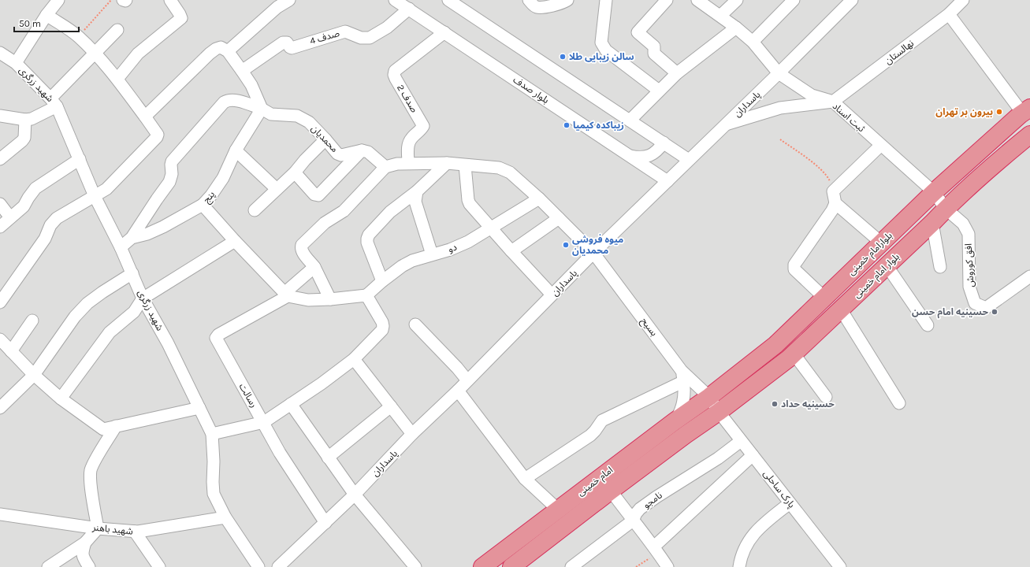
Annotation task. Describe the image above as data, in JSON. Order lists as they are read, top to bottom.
{
  "streets": {
    "highway": ["بلوارامام خمینی", "بلوار امام خمینی", "امام خمینی"],
    "street": [
      "صدف 4",
      "نهالستان",
      "شهید زرگری",
      "بلوار صدف",
      "صدف 2",
      "پاسداران",
      "ثبت اسناد",
      "محمدیان",
      "پنج",
      "دو",
      "افق کوروش",
      "بسیح",
      "رسالت",
      "پارک ساحلی",
      "نامجو",
      "شهید باهنر"
    ]
  },
  "crossings": [
    ["صدف 4", "بلوار صدف"],
    ["نهالستان", "ثبت اسناد"],
    ["شهید زرگری", "پنج"],
    ["شهید زرگری", "شهید باهنر"],
    ["بلوار صدف", "صدف 2"],
    ["بلوار صدف", "پاسداران"],
    ["پاسداران", "ثبت اسناد"],
    ["پاسداران", "بسیح"],
    ["پاسداران", "رسالت"],
    ["ثبت اسناد", "بلوارامام خمینی"],
    ["ثبت اسناد", "افق کوروش"],
    ["ثبت اسناد", "بلوار امام خمینی"],
    ["محمدیان", "پنج"],
    ["بلوارامام خمینی", "بسیح"],
    ["بلوارامام خمینی", "امام خمینی"],
    ["افق کوروش", "بلوار امام خمینی"],
    ["بلوار امام خمینی", "بسیح"],
    ["بلوار امام خمینی", "امام خمینی"],
    ["بلوار امام خمینی", "پارک ساحلی"],
    ["بسیح", "امام خمینی"],
    ["بسیح", "پارک ساحلی"],
    ["امام خمینی", "پارک ساحلی"],
    ["پارک ساحلی", "نامجو"]
  ],
  "places": [
    "سالن زیبایی طلا",
    "بیرون بر تهران",
    "زیباکده کیمیا",
    "میوه فروشی محمدیان",
    "حسینیه امام حسن",
    "حسینیه حداد"
  ],
  "scale_bar": "50 m"
}
